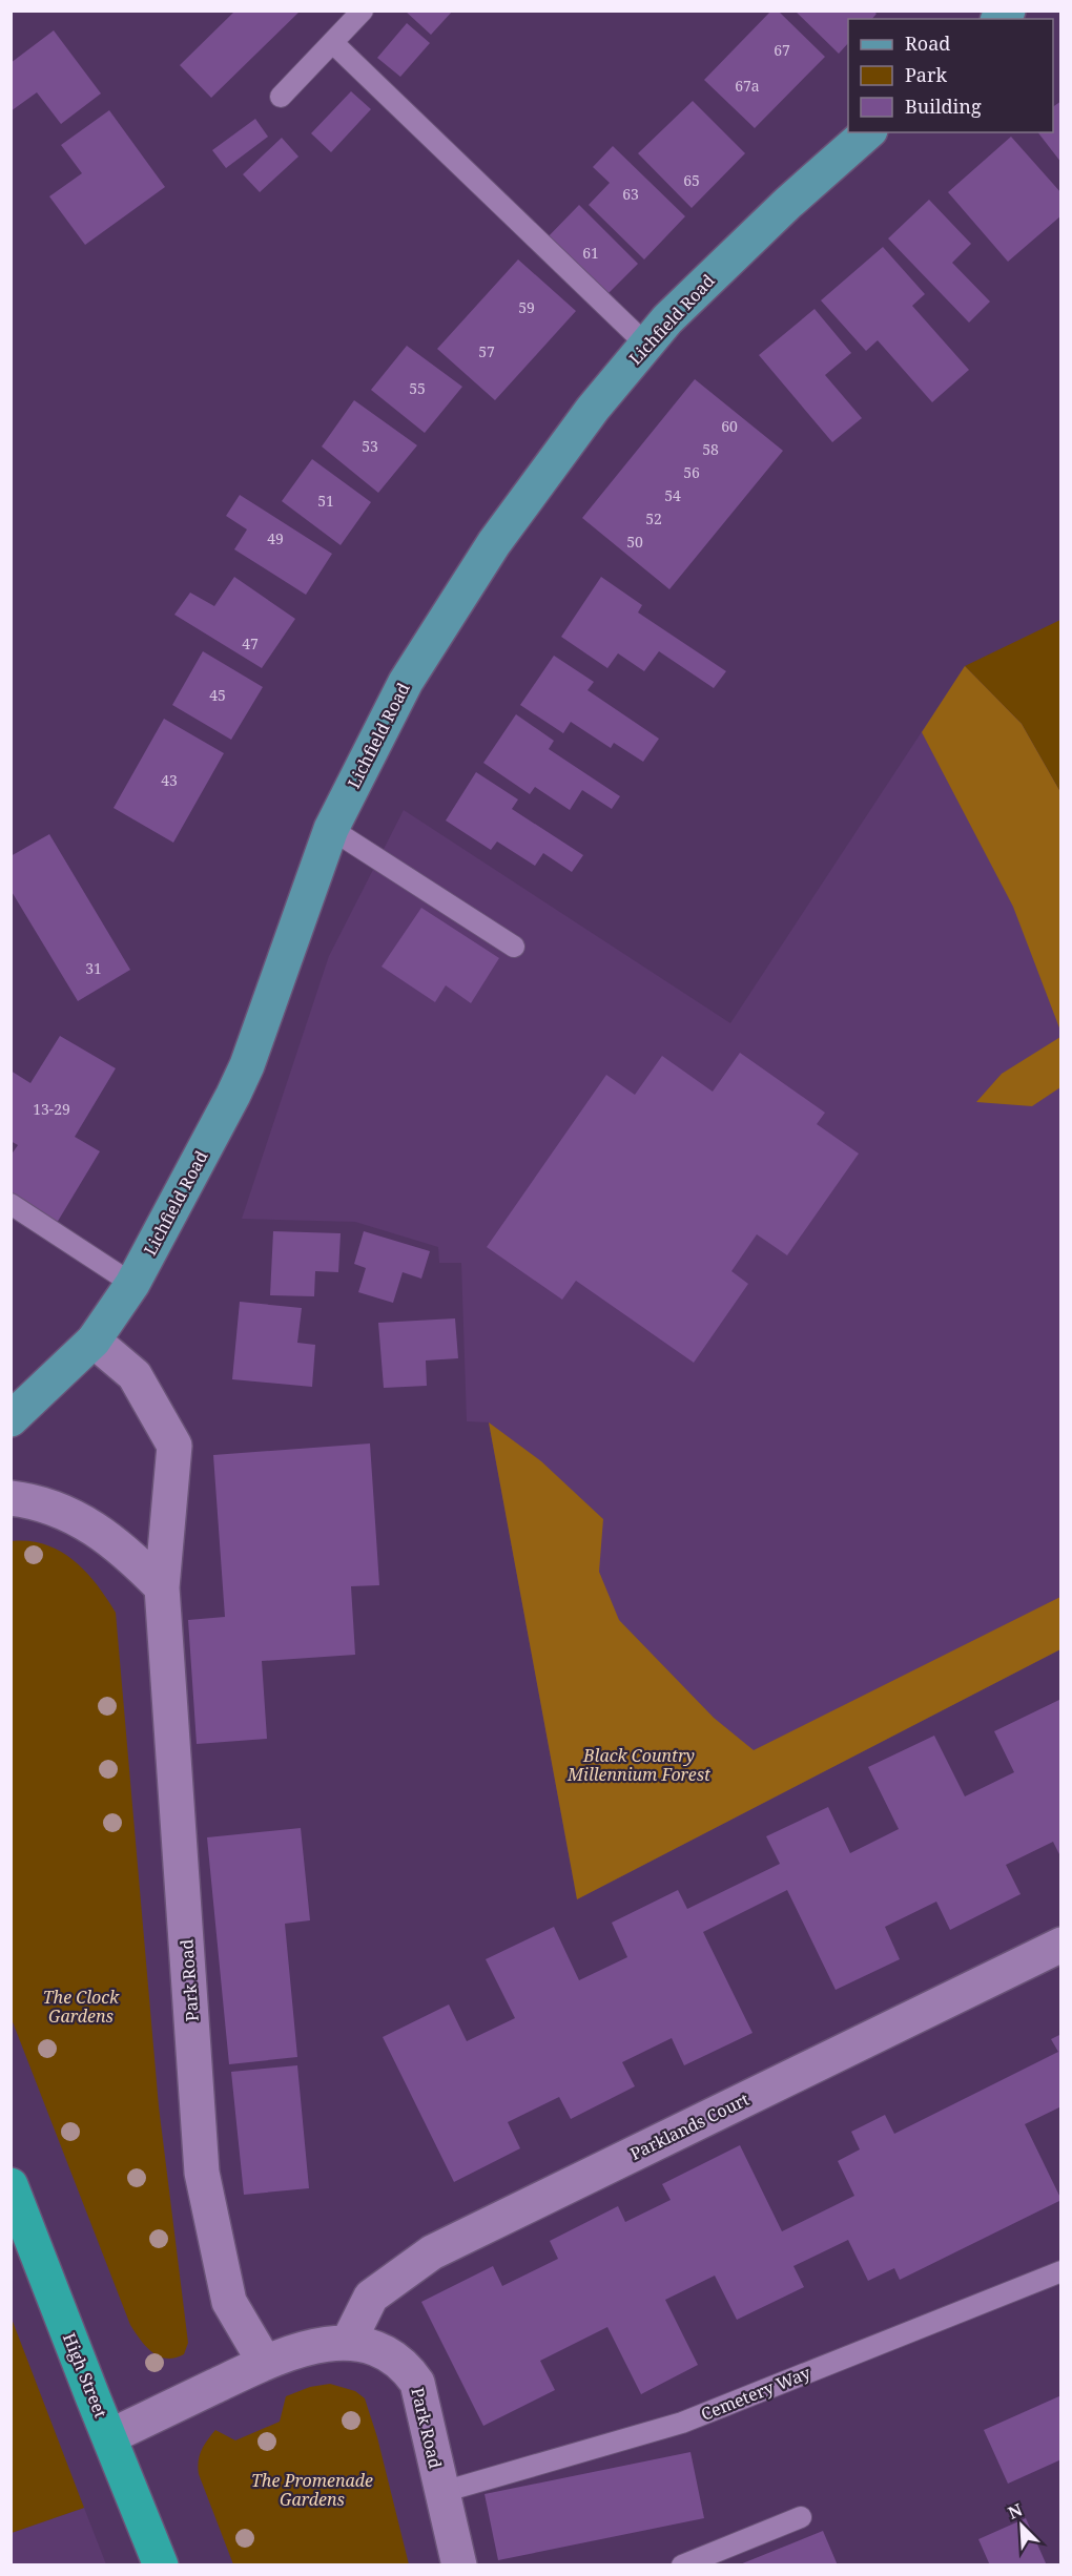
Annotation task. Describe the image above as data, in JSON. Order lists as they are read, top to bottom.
{
  "streets": {
    "highway": ["High Street"],
    "main road": ["Lichfield Road"],
    "street": ["Park Road", "Parklands Court"],
    "lane": ["Cemetery Way"]
  },
  "crossings": [
    ["Lichfield Road", "Park Road"],
    ["Park Road", "Parklands Court"],
    ["Park Road", "High Street"],
    ["Park Road", "Cemetery Way"]
  ],
  "parks": ["Black Country Millennium Forest", "The Clock Gardens", "The Promenade Gardens"],
  "house_numbers": [
    "67",
    "67a",
    "65",
    "63",
    "61",
    "59",
    "57",
    "55",
    "60",
    "53",
    "58",
    "56",
    "54",
    "51",
    "52",
    "49",
    "50",
    "47",
    "45",
    "43",
    "31",
    "13-29"
  ],
  "legend": ["Road", "Park", "Building"],
  "north": "top left"
}
